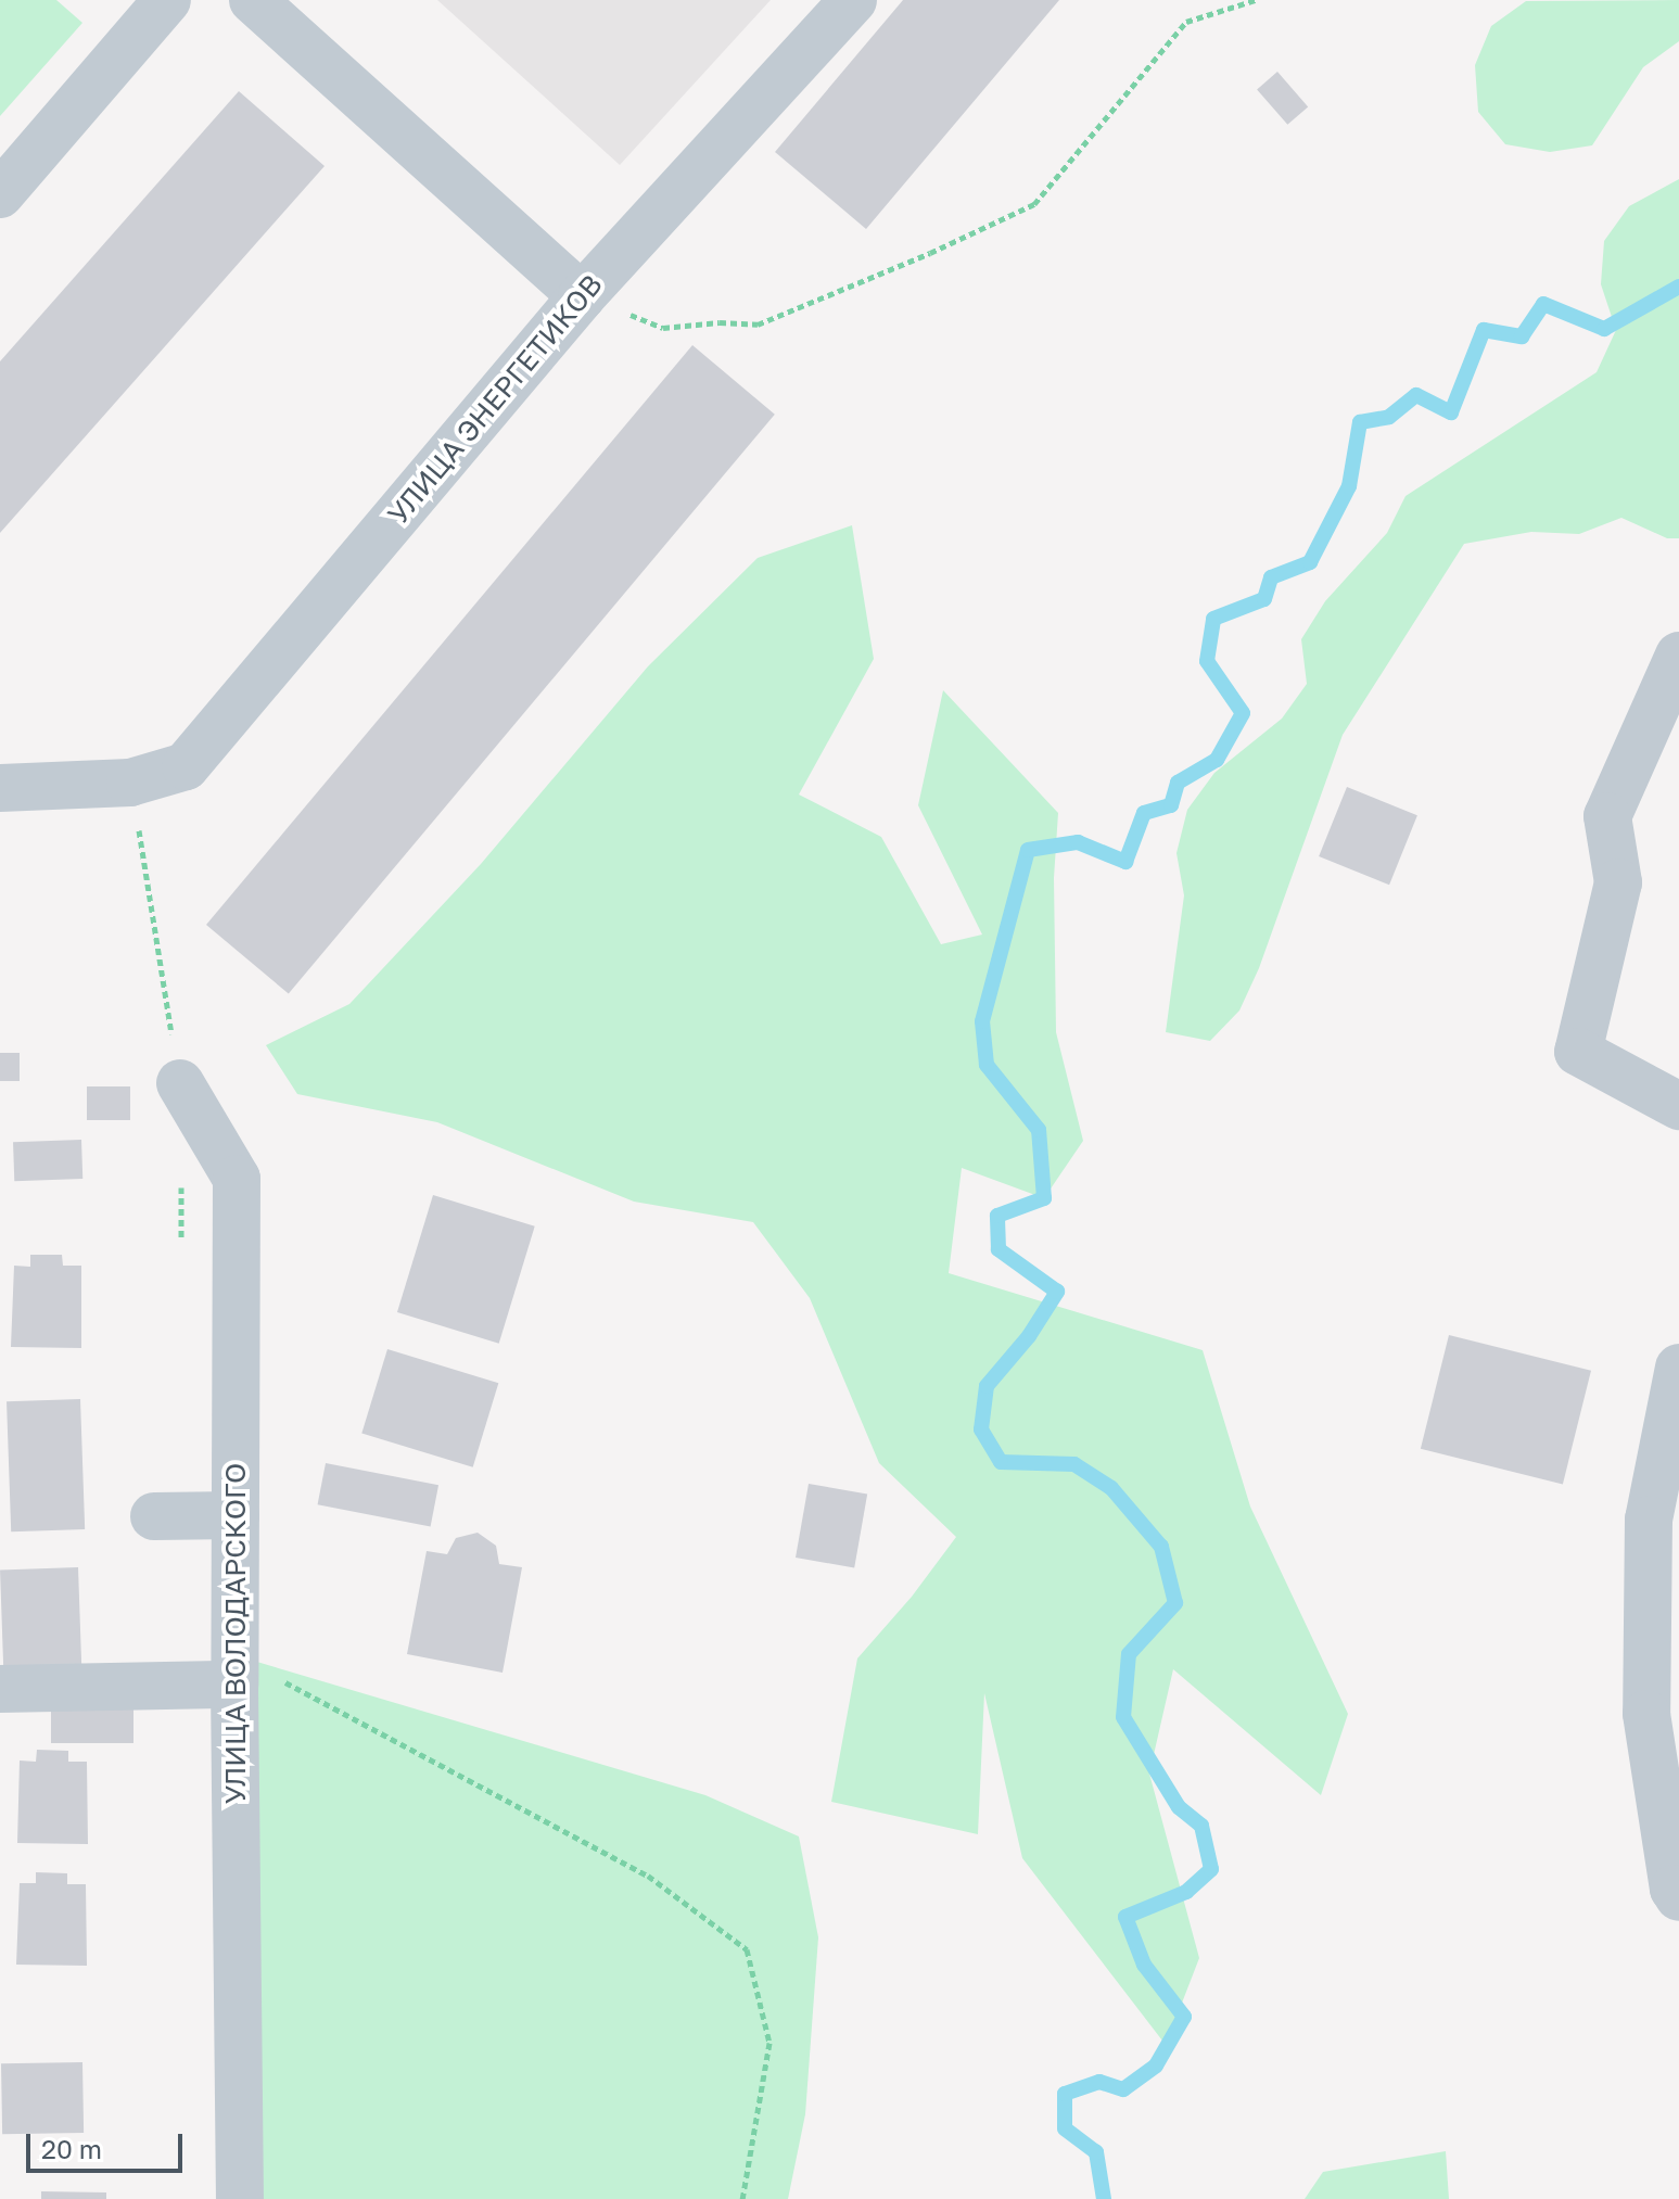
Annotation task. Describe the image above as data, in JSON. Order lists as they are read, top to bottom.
{
  "streets": {
    "street": ["УЛИЦА ЭНЕРГЕТИКОВ", "УЛИЦА ВОЛОДАРСКОГО"]
  },
  "scale_bar": "20 m"
}
